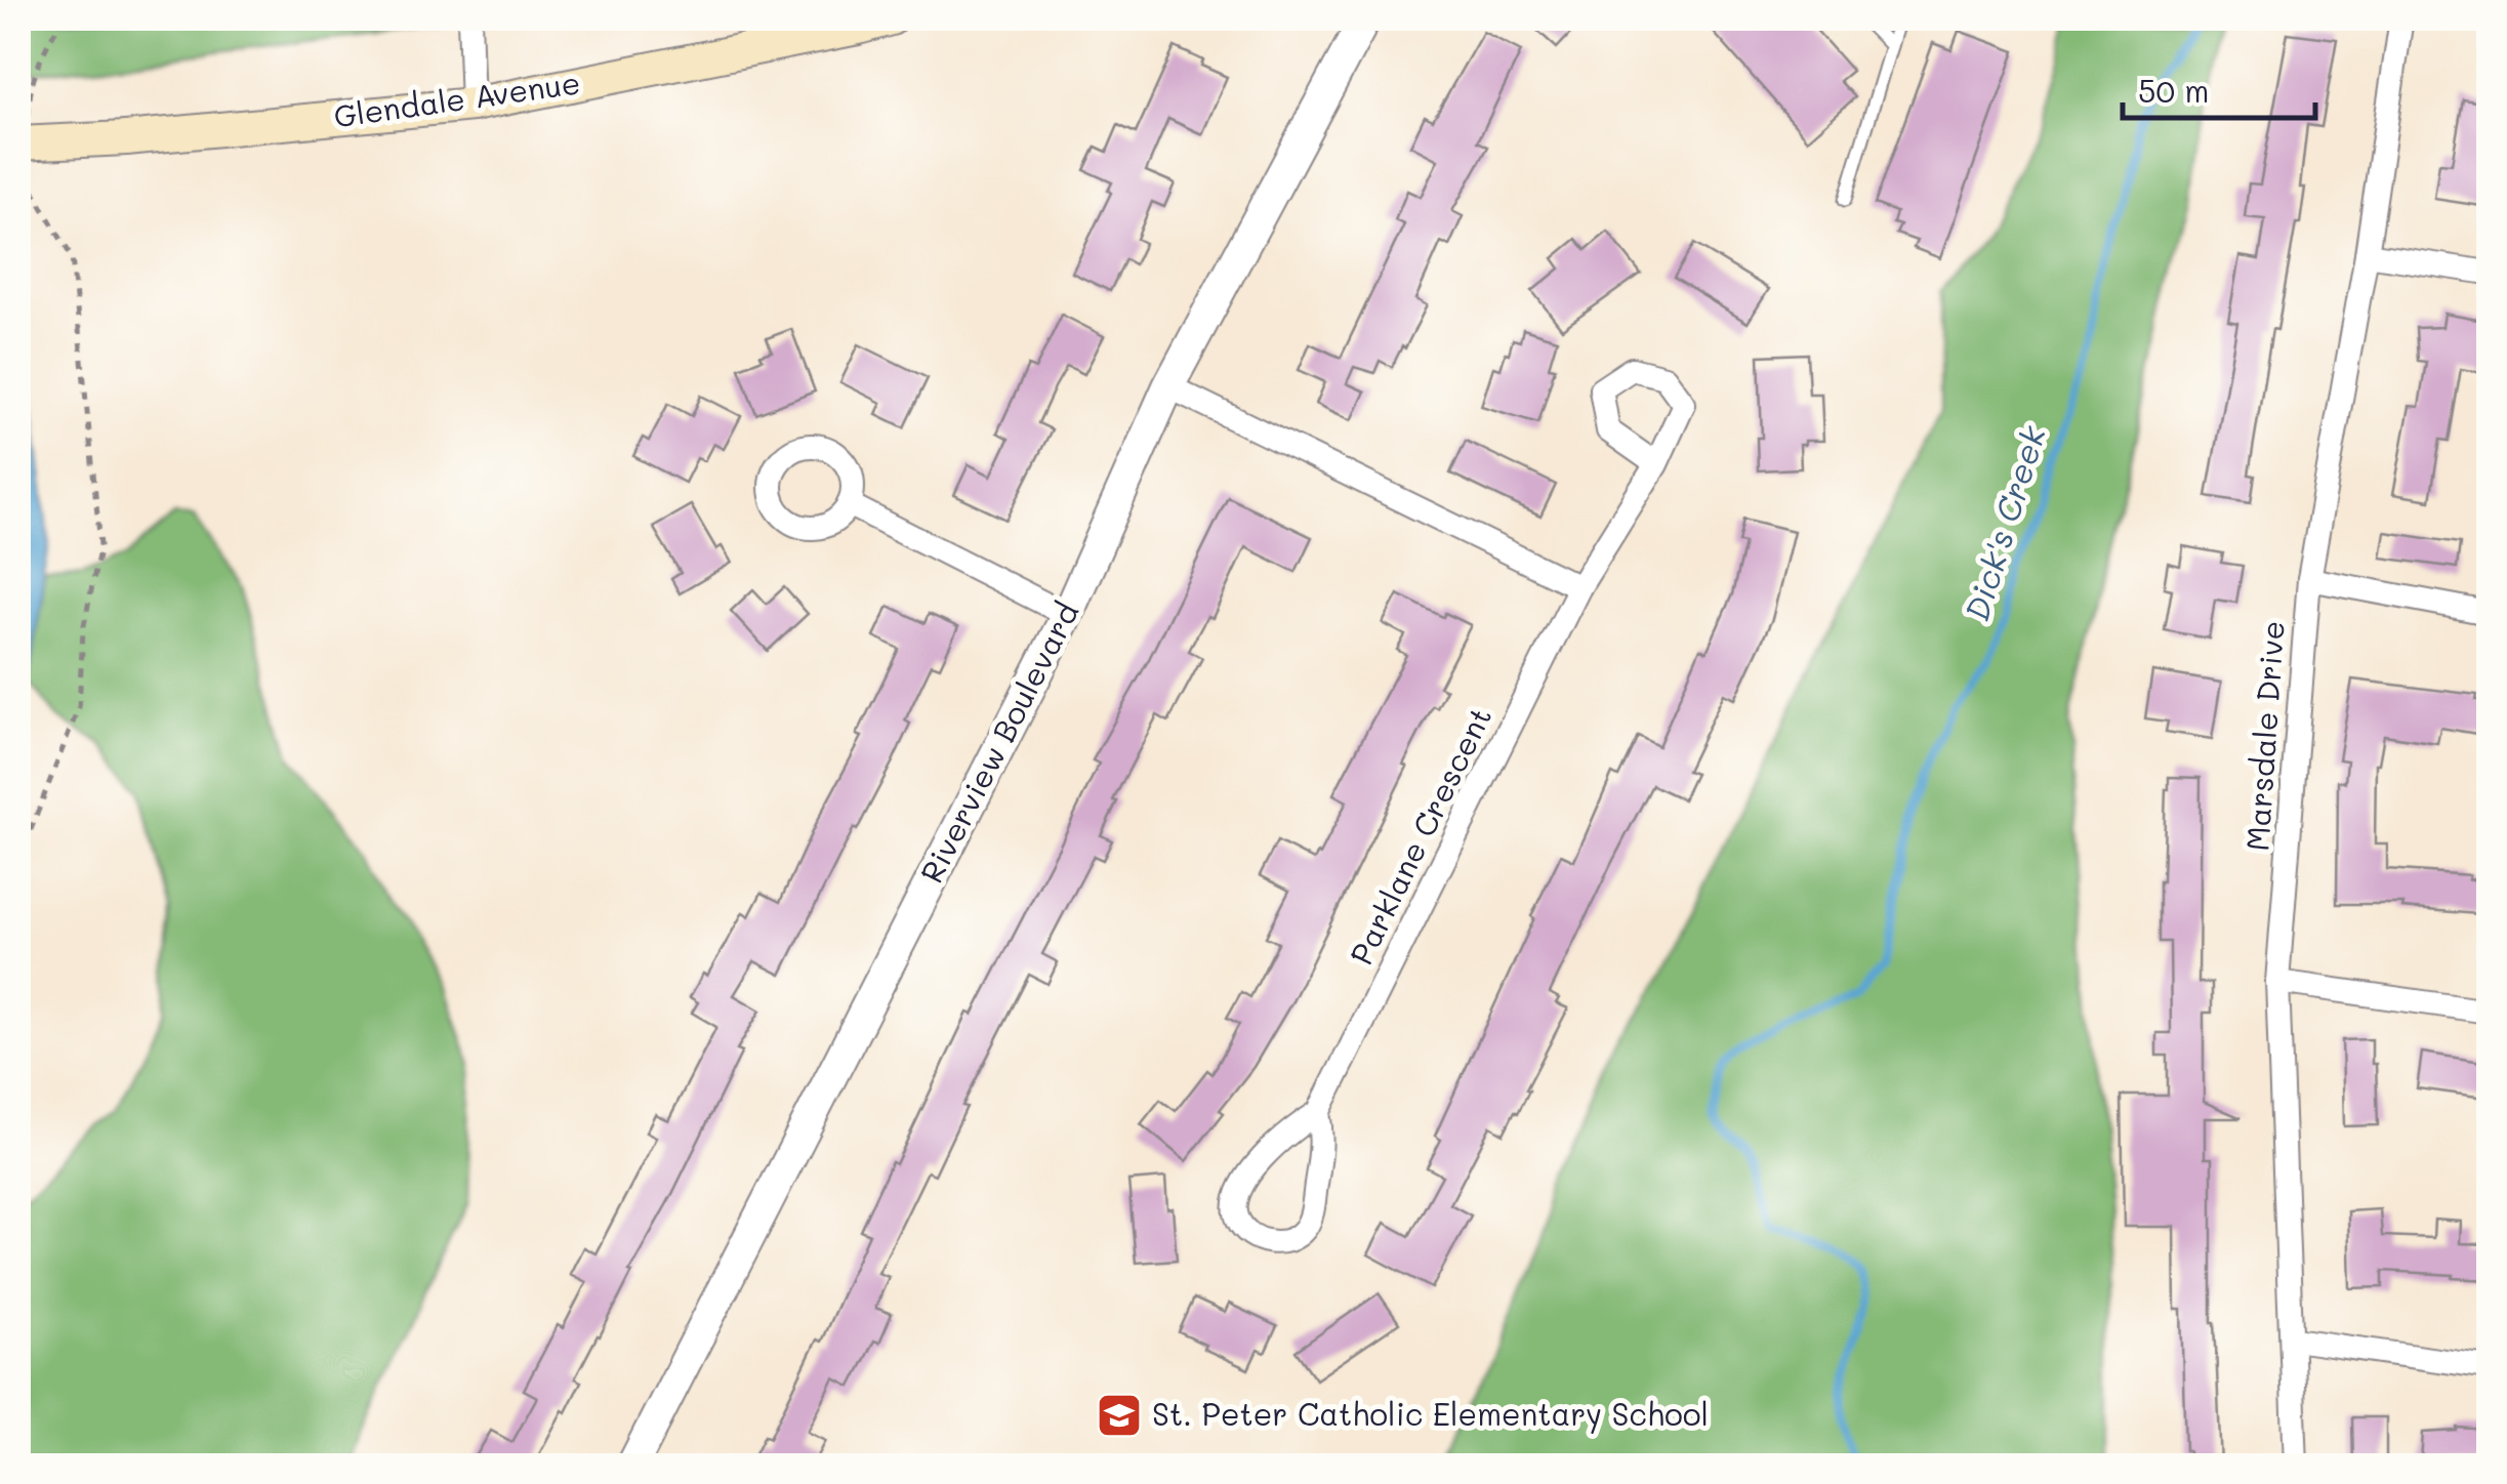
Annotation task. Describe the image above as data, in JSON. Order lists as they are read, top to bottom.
{
  "streets": {
    "main road": ["Glendale Avenue"],
    "street": ["Marsdale Drive", "Riverview Boulevard", "Parklane Crescent"]
  },
  "water": ["Dick's Creek"],
  "places": {
    "school or university": ["St. Peter Catholic Elementary School"]
  },
  "scale_bar": "50 m"
}
